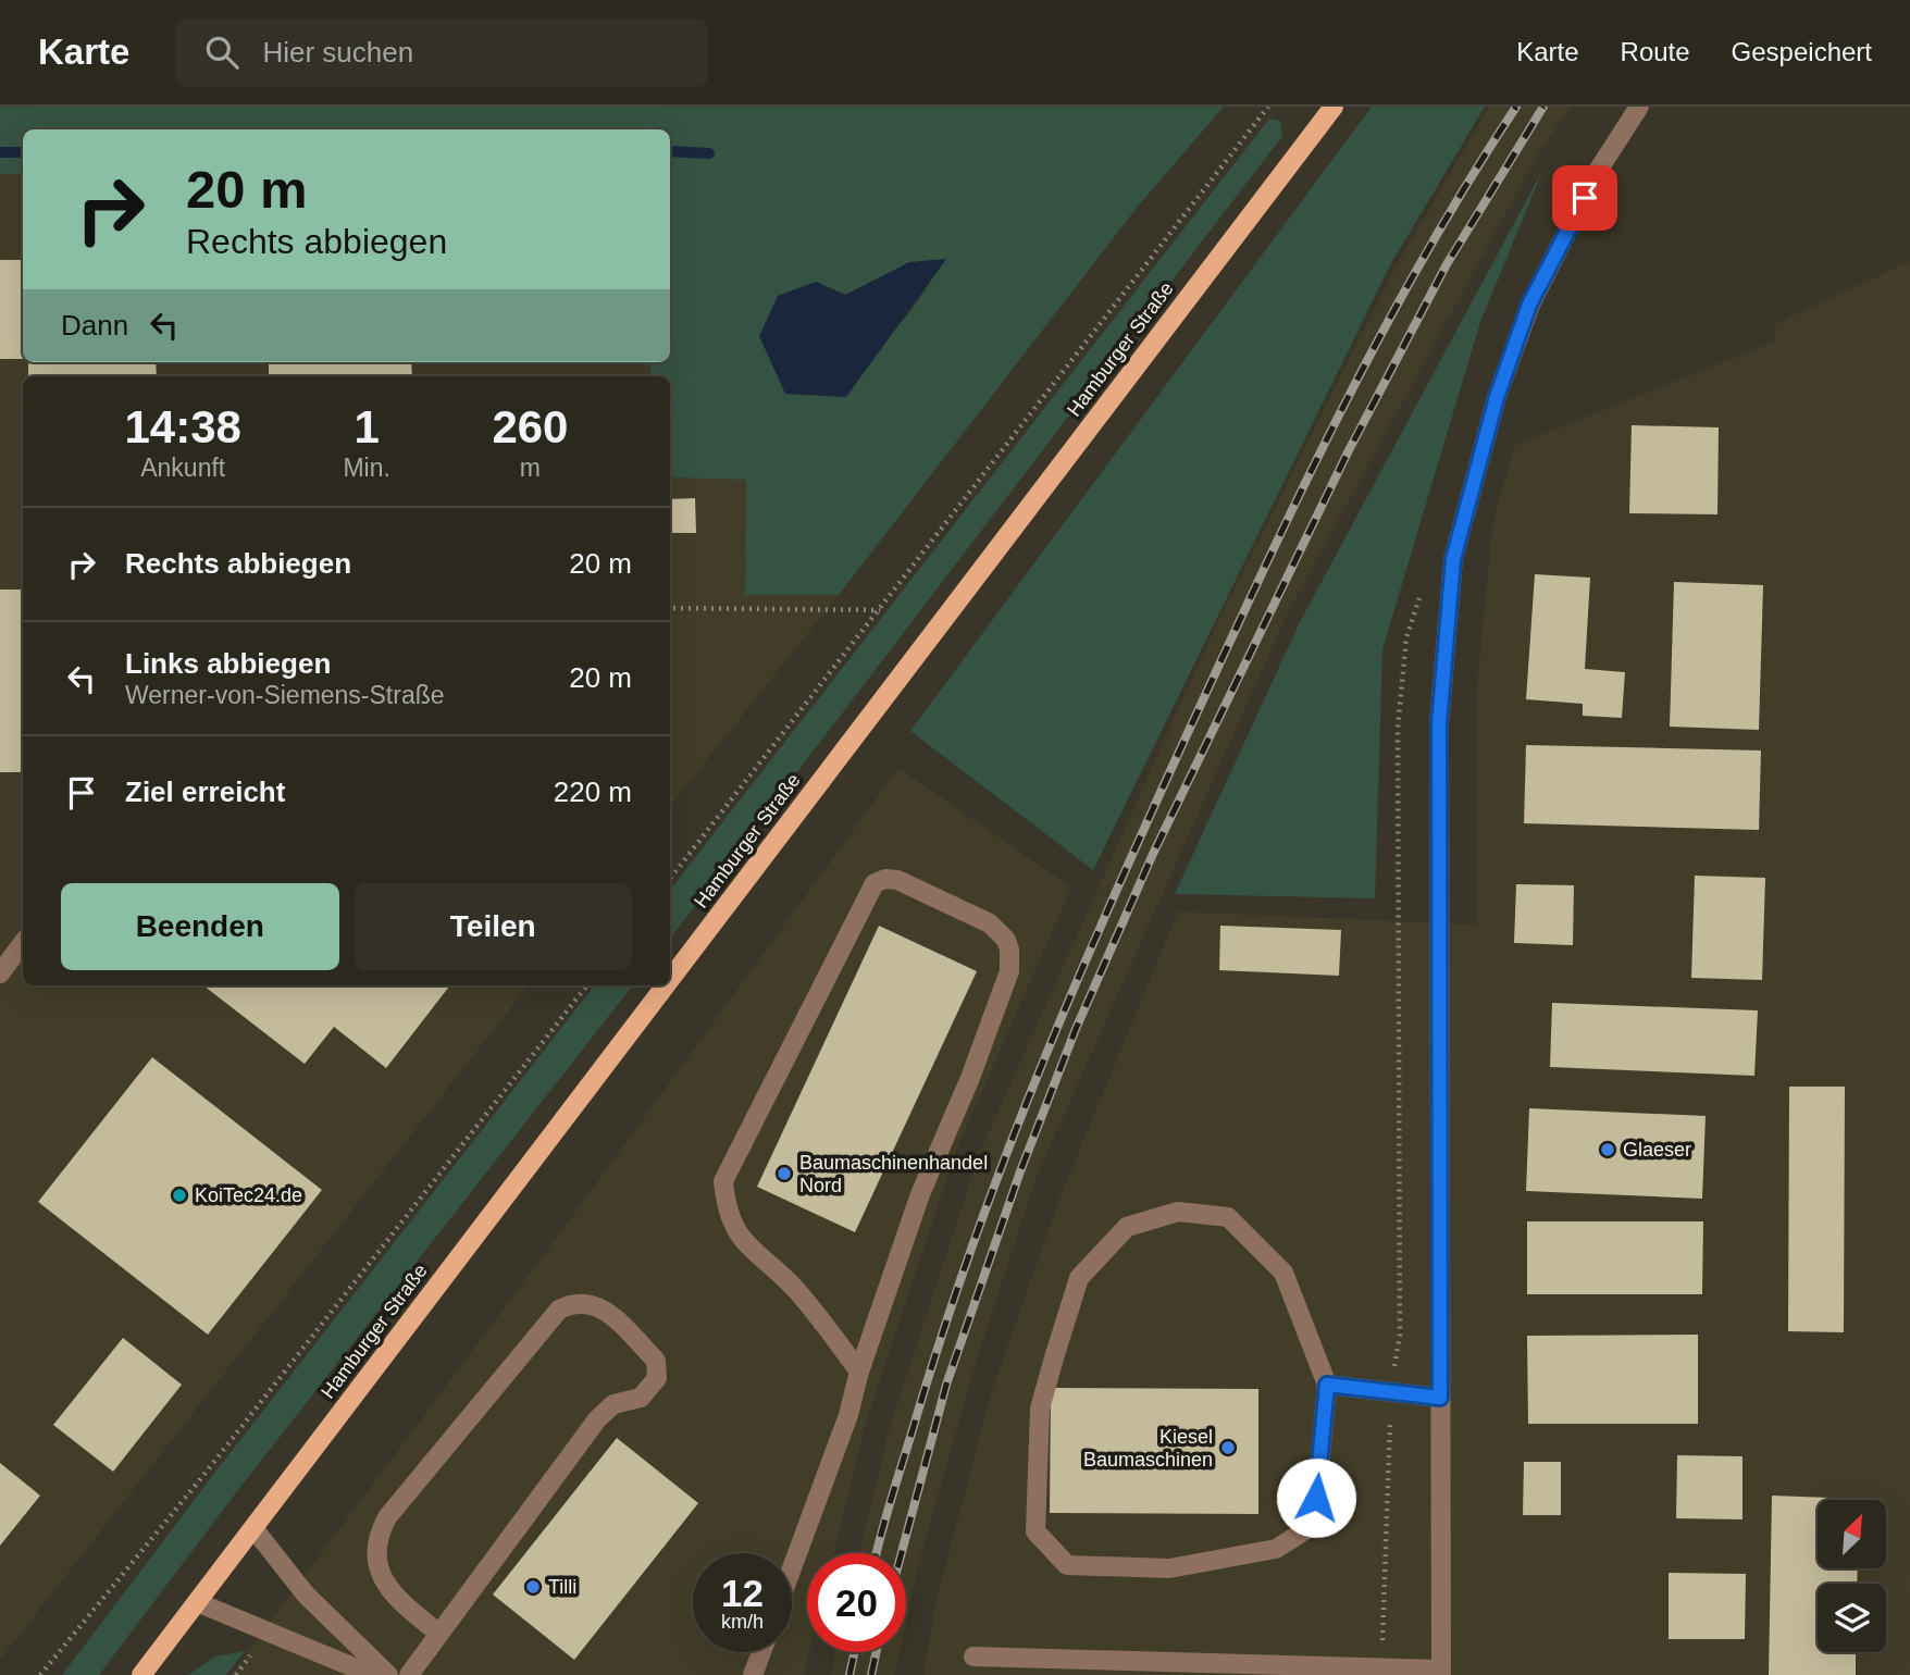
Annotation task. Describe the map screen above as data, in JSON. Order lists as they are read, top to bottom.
{
  "streets": {
    "main road": ["Hamburger Straße"]
  },
  "places": [
    "Glaeser",
    "Baumaschinenhandel Nord",
    "KoiTec24.de",
    "Kiesel Baumaschinen",
    "Tilli"
  ],
  "north": "top right",
  "page": {
    "header": "Karte",
    "search": "Hier suchen",
    "nav": ["Karte", "Route", "Gespeichert"],
    "turn": ["20 m", "Rechts abbiegen"],
    "then": "Dann",
    "eta": [
      "14:38",
      "Ankunft",
      "1",
      "Min.",
      "260",
      "m"
    ],
    "list": [
      {
        "name": "Rechts abbiegen",
        "value": "20 m"
      },
      {
        "name": "Links abbiegen",
        "note": "Werner-von-Siemens-Straße",
        "value": "20 m"
      },
      {
        "name": "Ziel erreicht",
        "value": "220 m"
      }
    ],
    "buttons": ["Beenden", "Teilen"],
    "speed": "12 km/h",
    "limit": "20"
  }
}
